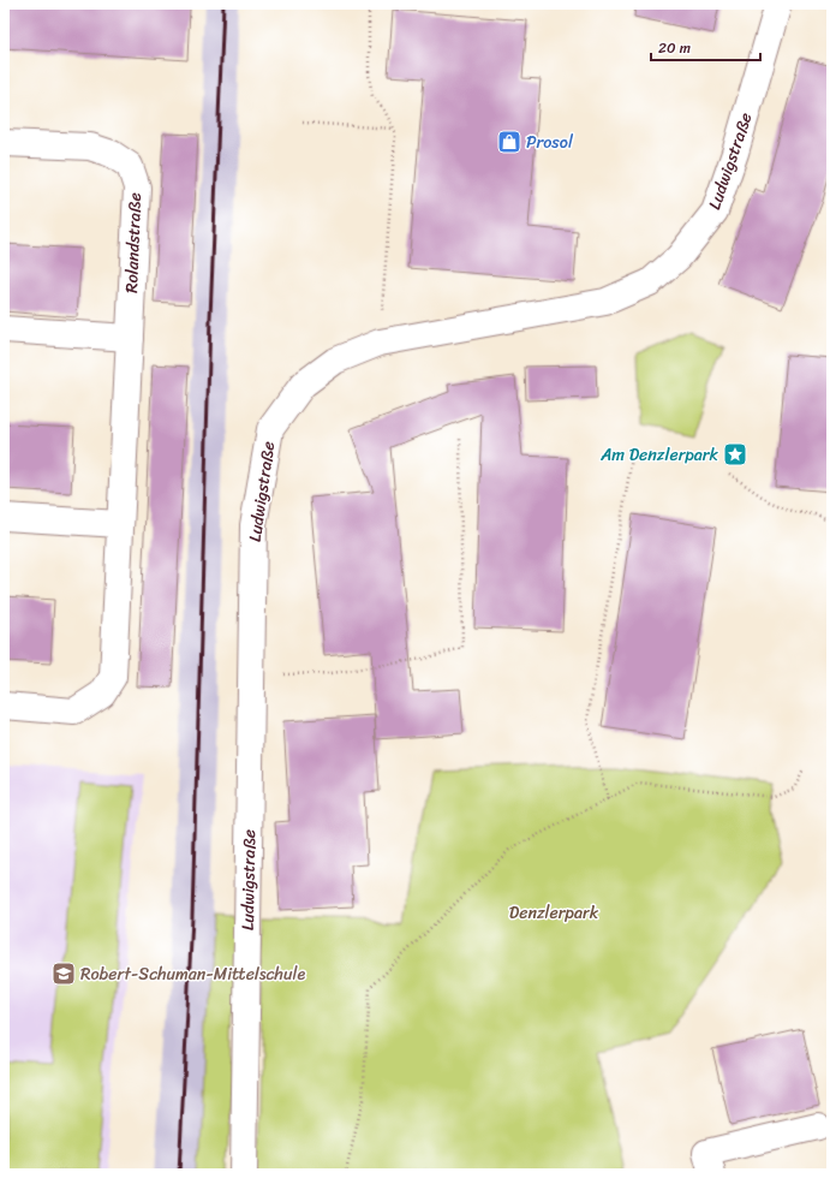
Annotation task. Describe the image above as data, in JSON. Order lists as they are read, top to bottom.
{
  "streets": {
    "street": ["Ludwigstraße", "Rolandstraße"]
  },
  "parks": ["Denzlerpark"],
  "places": {
    "shop": ["Prosol"],
    "place": ["Am Denzlerpark"],
    "school or university": ["Robert-Schuman-Mittelschule"]
  },
  "scale_bar": "20 m"
}
